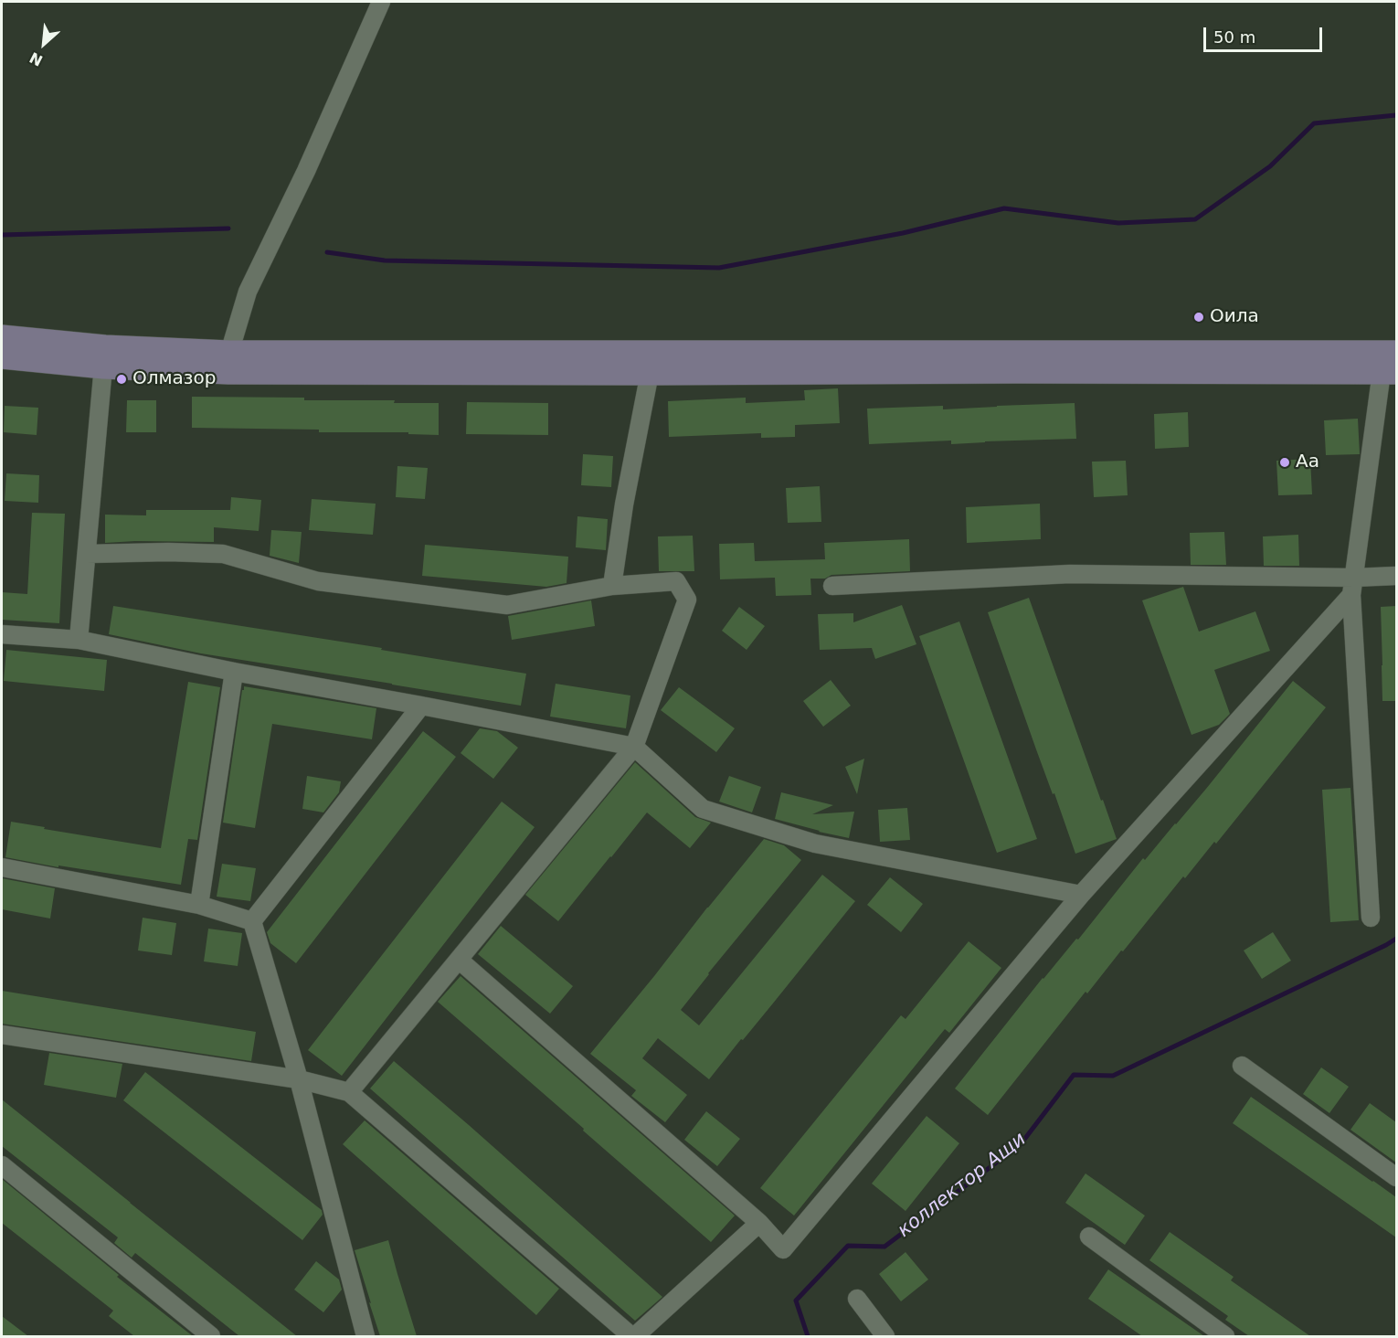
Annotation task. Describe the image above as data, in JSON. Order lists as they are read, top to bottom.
{
  "water": ["коллектор Ащи"],
  "places": ["Оила", "Олмазор", "Аа"],
  "scale_bar": "50 m",
  "north": "bottom left"
}
